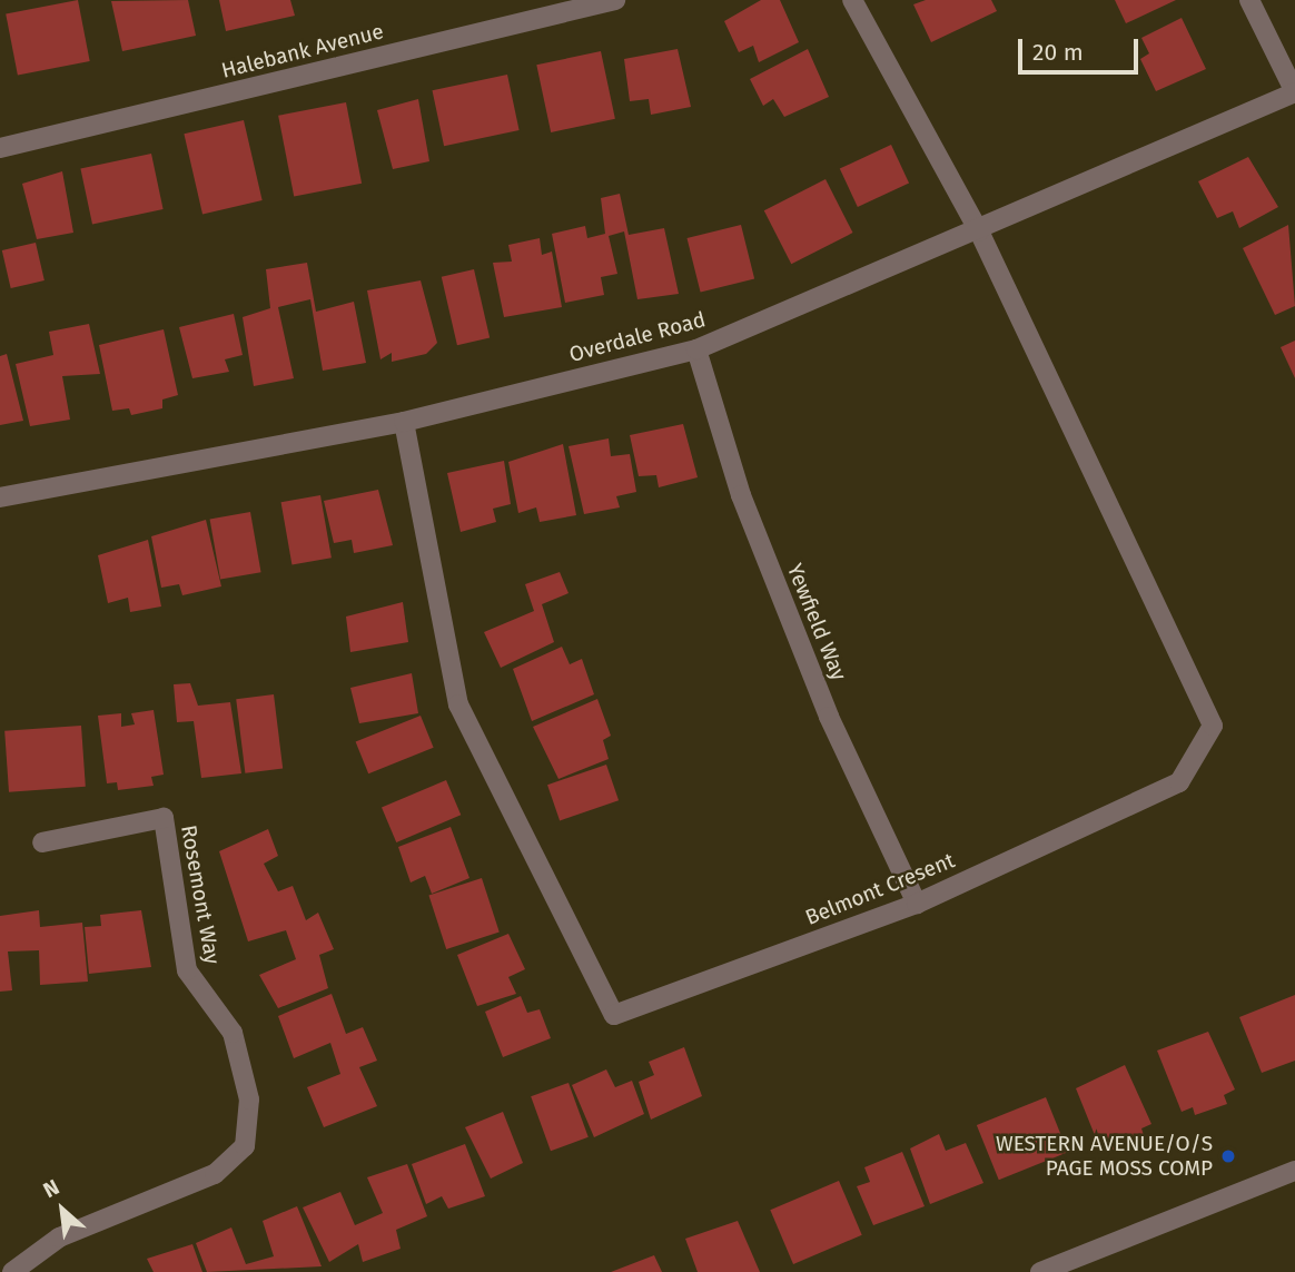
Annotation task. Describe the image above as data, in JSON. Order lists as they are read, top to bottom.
{
  "streets": {
    "street": [
      "Halebank Avenue",
      "Overdale Road",
      "Yewfield Way",
      "Belmont Cresent",
      "Rosemont Way"
    ]
  },
  "crossings": [
    ["Overdale Road", "Yewfield Way"],
    ["Overdale Road", "Belmont Cresent"],
    ["Yewfield Way", "Belmont Cresent"]
  ],
  "places": ["WESTERN AVENUE/O/S PAGE MOSS COMP"],
  "scale_bar": "20 m",
  "north": "top left"
}
